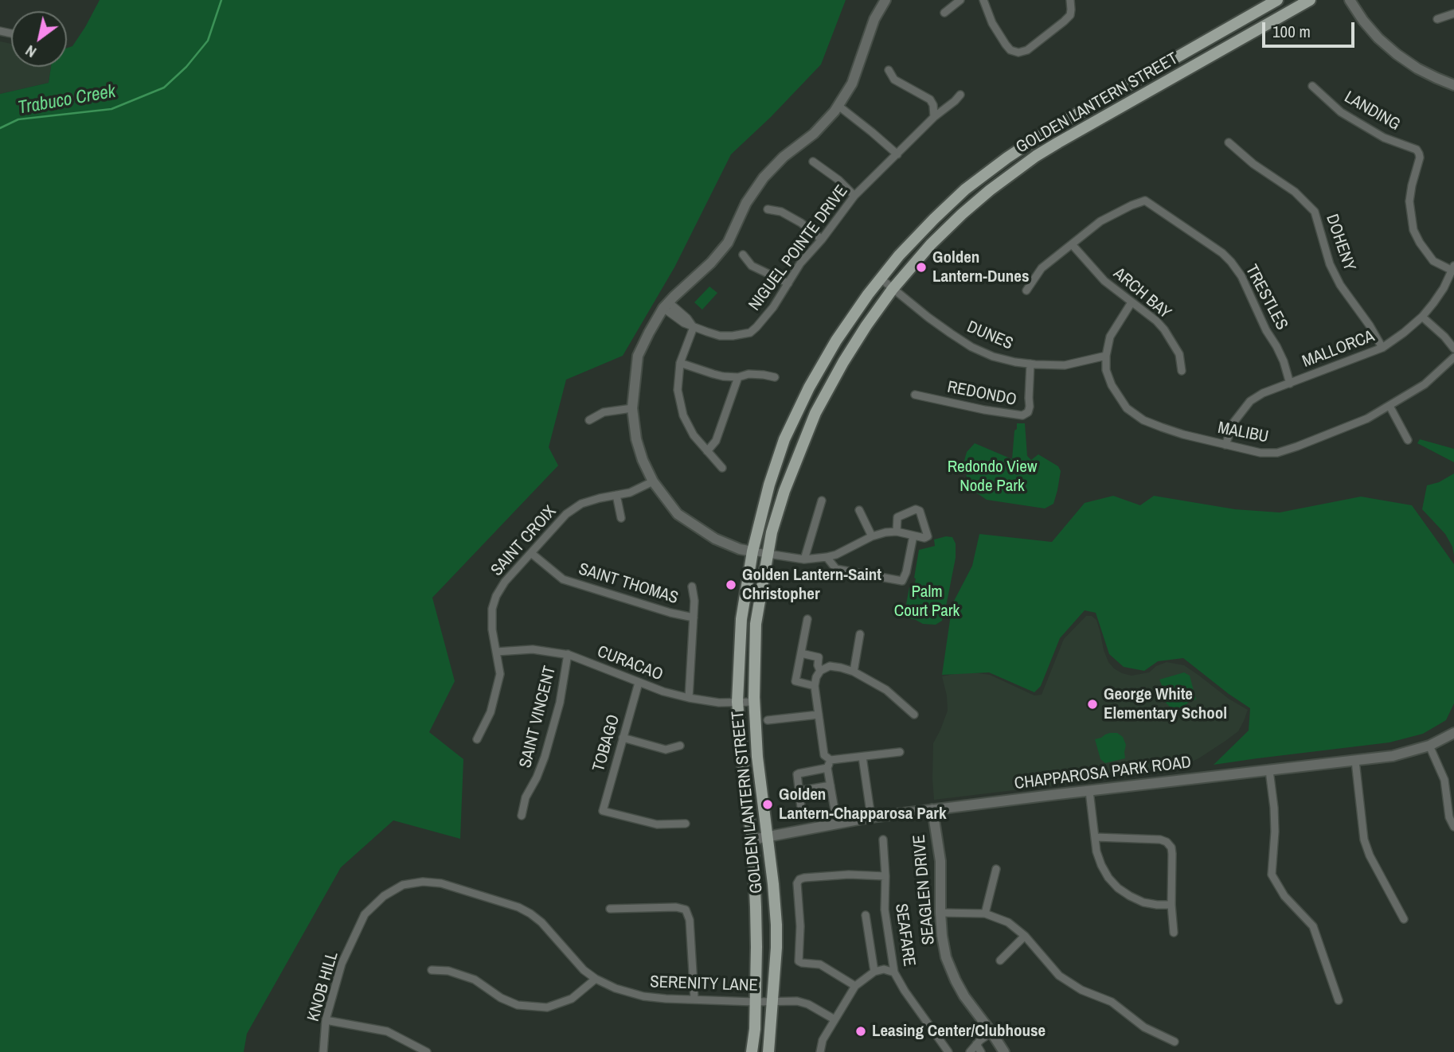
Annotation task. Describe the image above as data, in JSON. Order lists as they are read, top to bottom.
{
  "streets": {
    "main road": ["GOLDEN LANTERN STREET"],
    "street": [
      "LANDING",
      "DOHENY",
      "NIGUEL POINTE DRIVE",
      "ARCH BAY",
      "TRESTLES",
      "DUNES",
      "MALLORCA",
      "REDONDO",
      "MALIBU",
      "SAINT CROIX",
      "SAINT THOMAS",
      "CURACAO",
      "SAINT VINCENT",
      "TOBAGO",
      "CHAPPAROSA PARK ROAD",
      "SEAGLEN DRIVE",
      "SEAFARE",
      "SERENITY LANE",
      "KNOB HILL"
    ]
  },
  "crossings": [
    ["GOLDEN LANTERN STREET", "DUNES"],
    ["GOLDEN LANTERN STREET", "CURACAO"],
    ["GOLDEN LANTERN STREET", "CHAPPAROSA PARK ROAD"],
    ["GOLDEN LANTERN STREET", "SERENITY LANE"],
    ["LANDING", "MALLORCA"],
    ["DOHENY", "MALLORCA"],
    ["ARCH BAY", "TRESTLES"],
    ["ARCH BAY", "MALIBU"],
    ["TRESTLES", "MALLORCA"],
    ["DUNES", "REDONDO"],
    ["DUNES", "MALIBU"],
    ["MALLORCA", "MALIBU"],
    ["SAINT CROIX", "SAINT THOMAS"],
    ["SAINT CROIX", "CURACAO"],
    ["CURACAO", "SAINT VINCENT"],
    ["CURACAO", "TOBAGO"],
    ["CHAPPAROSA PARK ROAD", "SEAGLEN DRIVE"],
    ["SERENITY LANE", "KNOB HILL"]
  ],
  "water": ["Trabuco Creek"],
  "parks": ["Redondo View Node Park", "Palm Court Park"],
  "places": [
    "Golden Lantern-Dunes",
    "Golden Lantern-Saint Christopher",
    "George White Elementary School",
    "Golden Lantern-Chapparosa Park",
    "Leasing Center/Clubhouse"
  ],
  "scale_bar": "100 m",
  "north": "bottom left"
}
